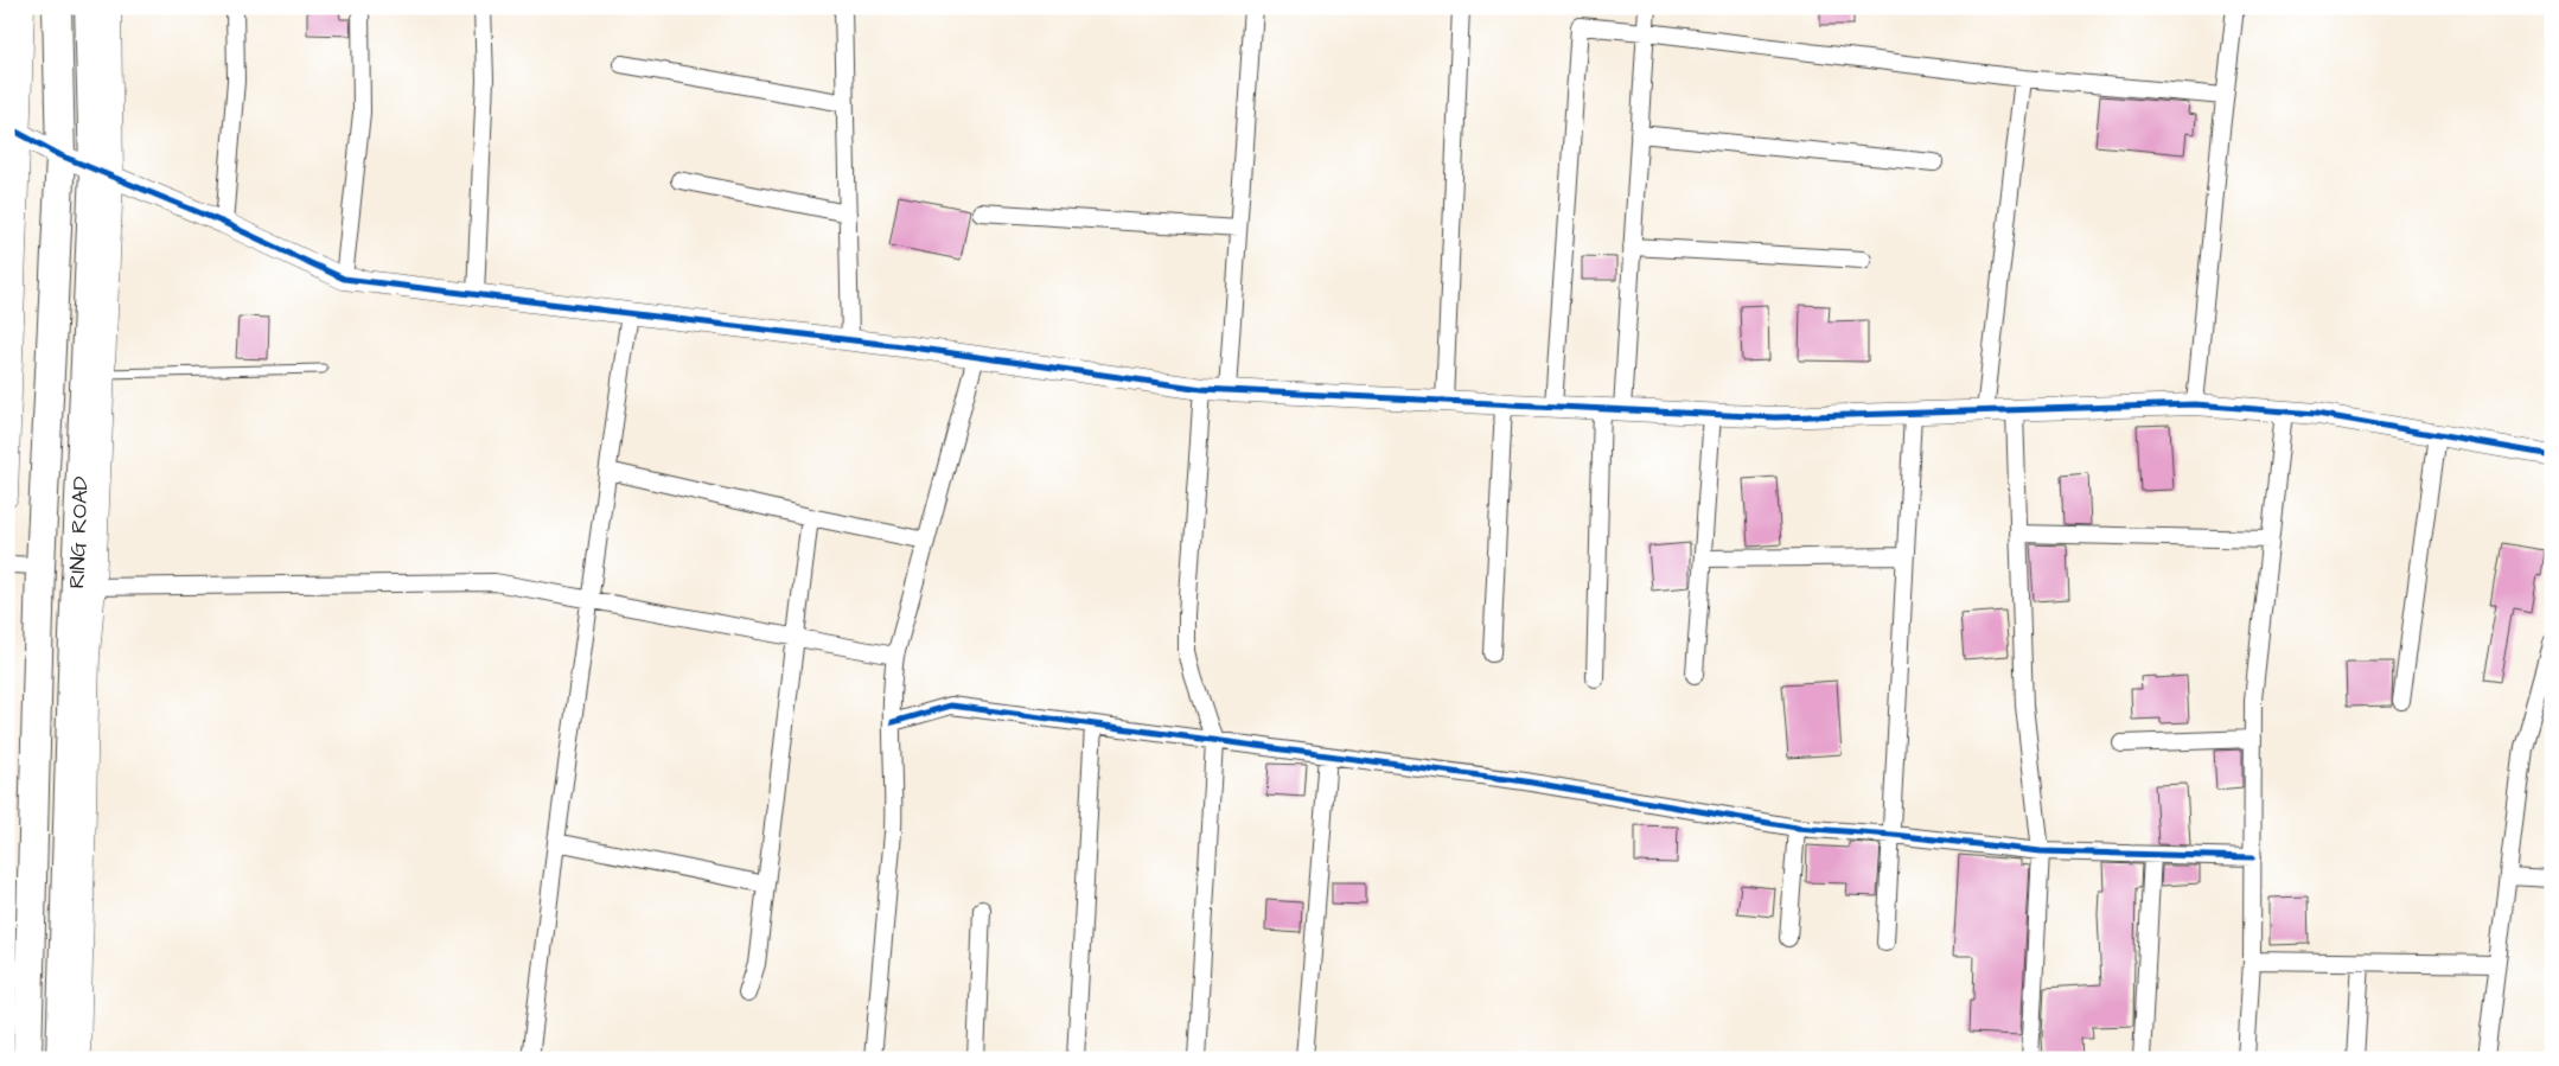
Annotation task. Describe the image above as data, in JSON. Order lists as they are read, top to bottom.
{
  "streets": {
    "highway": ["RING ROAD"]
  }
}
